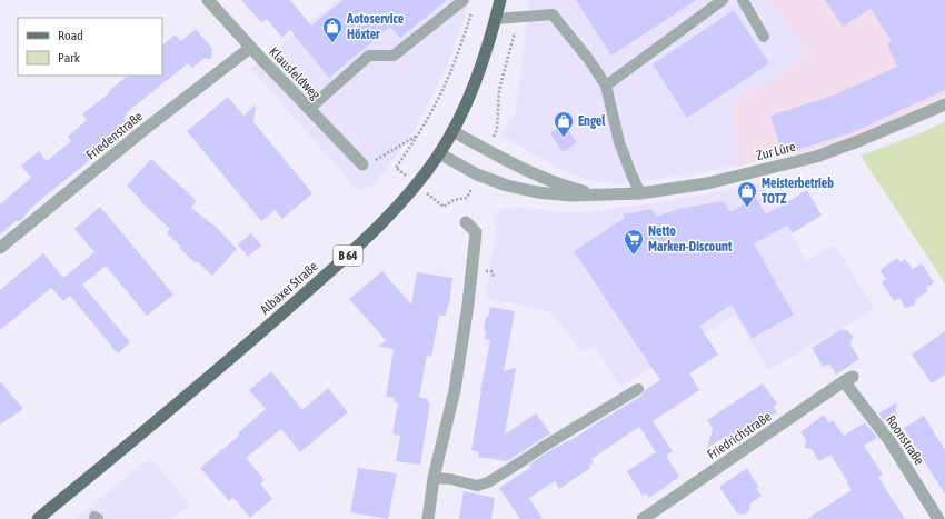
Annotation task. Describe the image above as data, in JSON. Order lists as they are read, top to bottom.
{
  "streets": {
    "main road": ["B 64", "Albaxer Straße"],
    "street": [
      "Klausfeldweg",
      "Friedenstraße",
      "Zur Lüre",
      "Friedrichstraße",
      "Roonstraße"
    ]
  },
  "crossings": [
    ["Klausfeldweg", "Friedenstraße"],
    ["Zur Lüre", "Albaxer Straße"],
    ["Friedrichstraße", "Roonstraße"]
  ],
  "places": {
    "shop": ["Aotoservice Höxter", "Engel", "Meisterbetrieb TOTZ"],
    "supermarket": ["Netto Marken-Discount"]
  },
  "legend": ["Road", "Park"]
}
